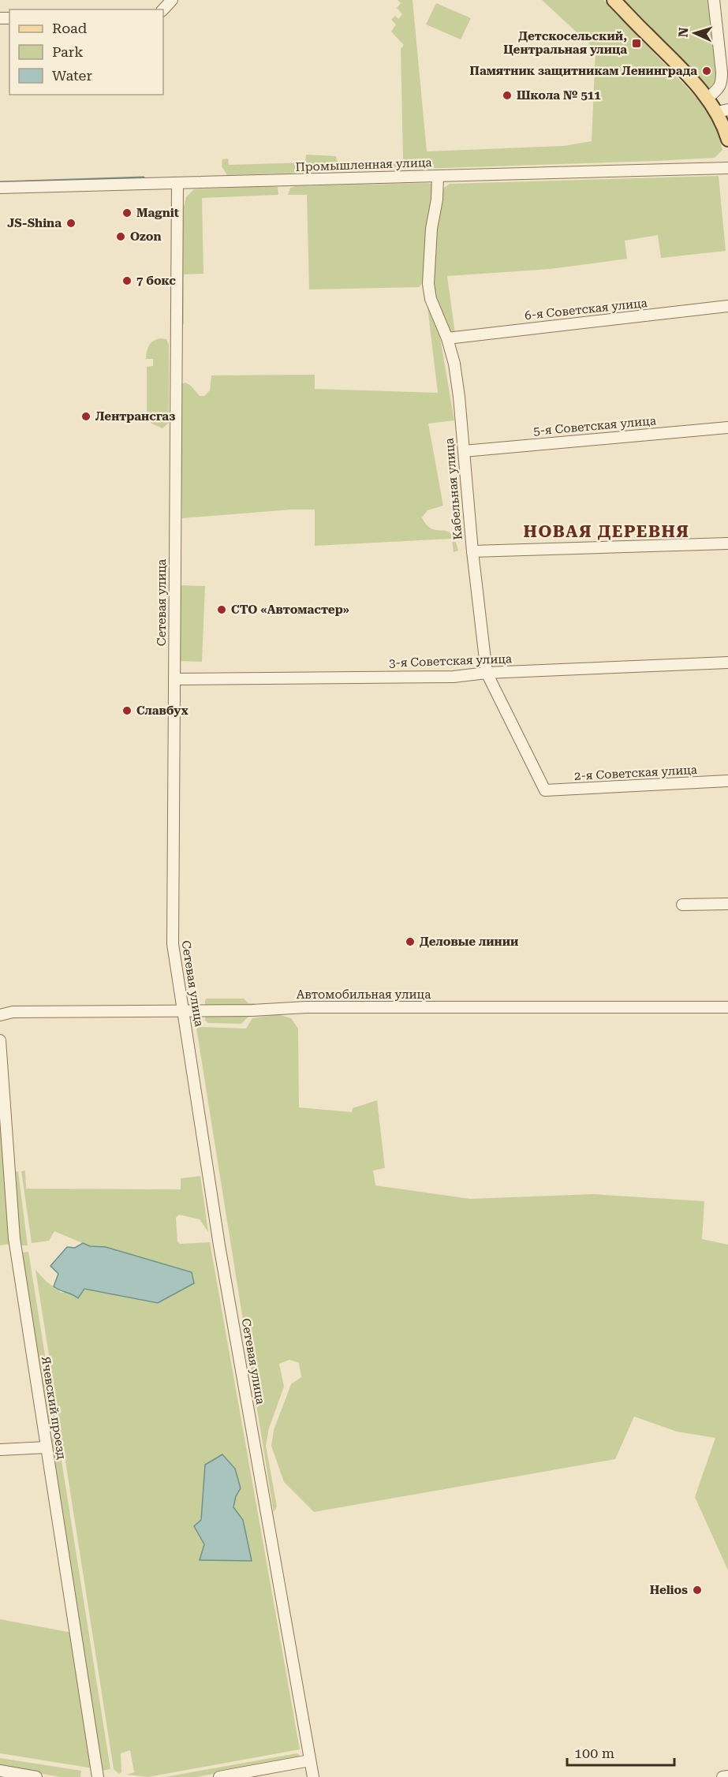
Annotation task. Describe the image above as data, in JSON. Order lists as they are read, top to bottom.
{
  "streets": {
    "street": [
      "Промышленная улица",
      "6-я Советская улица",
      "5-я Советская улица",
      "Кабельная улица",
      "Сетевая улица",
      "3-я Советская улица",
      "2-я Советская улица",
      "Автомобильная улица",
      "Ячевский проезд"
    ]
  },
  "crossings": [
    ["Промышленная улица", "Кабельная улица"],
    ["Промышленная улица", "Сетевая улица"],
    ["6-я Советская улица", "Кабельная улица"],
    ["5-я Советская улица", "Кабельная улица"],
    ["Кабельная улица", "3-я Советская улица"],
    ["Кабельная улица", "2-я Советская улица"],
    ["Сетевая улица", "3-я Советская улица"],
    ["Сетевая улица", "Автомобильная улица"]
  ],
  "districts": ["НОВАЯ ДЕРЕВНЯ"],
  "places": {
    "transit": ["Детскосельский, Центральная улица"],
    "other": [
      "Памятник защитникам Ленинграда",
      "Школа № 511",
      "Magnit",
      "JS-Shina",
      "Ozon",
      "7 бокс",
      "Лентрансгаз",
      "СТО «Автомастер»",
      "Славбух",
      "Деловые линии",
      "Helios"
    ]
  },
  "legend": ["Road", "Park", "Water"],
  "scale_bar": "100 m",
  "north": "left"
}
